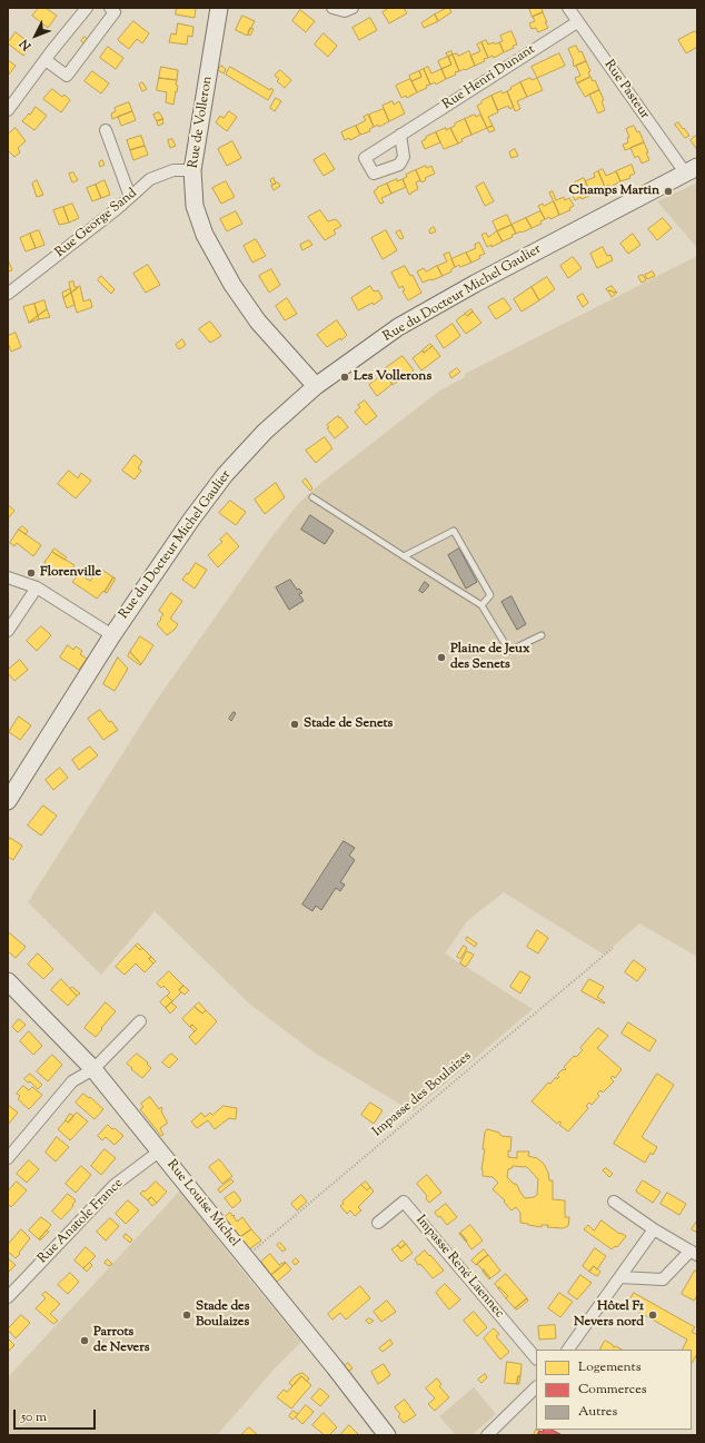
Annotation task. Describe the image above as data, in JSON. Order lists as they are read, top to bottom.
{
  "streets": {
    "street": [
      "Rue Henri Dunant",
      "Rue Pasteur",
      "Rue de Volleron",
      "Rue George Sand",
      "Rue du Docteur Michel Gaulier",
      "Rue Louise Michel",
      "Rue Anatole France",
      "Impasse René Laennec"
    ],
    "path": ["Impasse des Boulaizes"]
  },
  "crossings": [
    ["Rue Henri Dunant", "Rue Pasteur"],
    ["Rue Pasteur", "Rue du Docteur Michel Gaulier"],
    ["Rue de Volleron", "Rue George Sand"],
    ["Rue de Volleron", "Rue du Docteur Michel Gaulier"],
    ["Impasse des Boulaizes", "Rue Louise Michel"],
    ["Rue Louise Michel", "Rue Anatole France"]
  ],
  "places": [
    "Champs Martin",
    "Les Vollerons",
    "Florenville",
    "Plaine de Jeux des Senets",
    "Stade de Senets",
    "Stade des Boulaizes",
    "Hôtel F1 Nevers nord",
    "Parrots de Nevers"
  ],
  "legend": ["Logements", "Commerces", "Autres"],
  "scale_bar": "50 m",
  "north": "bottom left"
}
